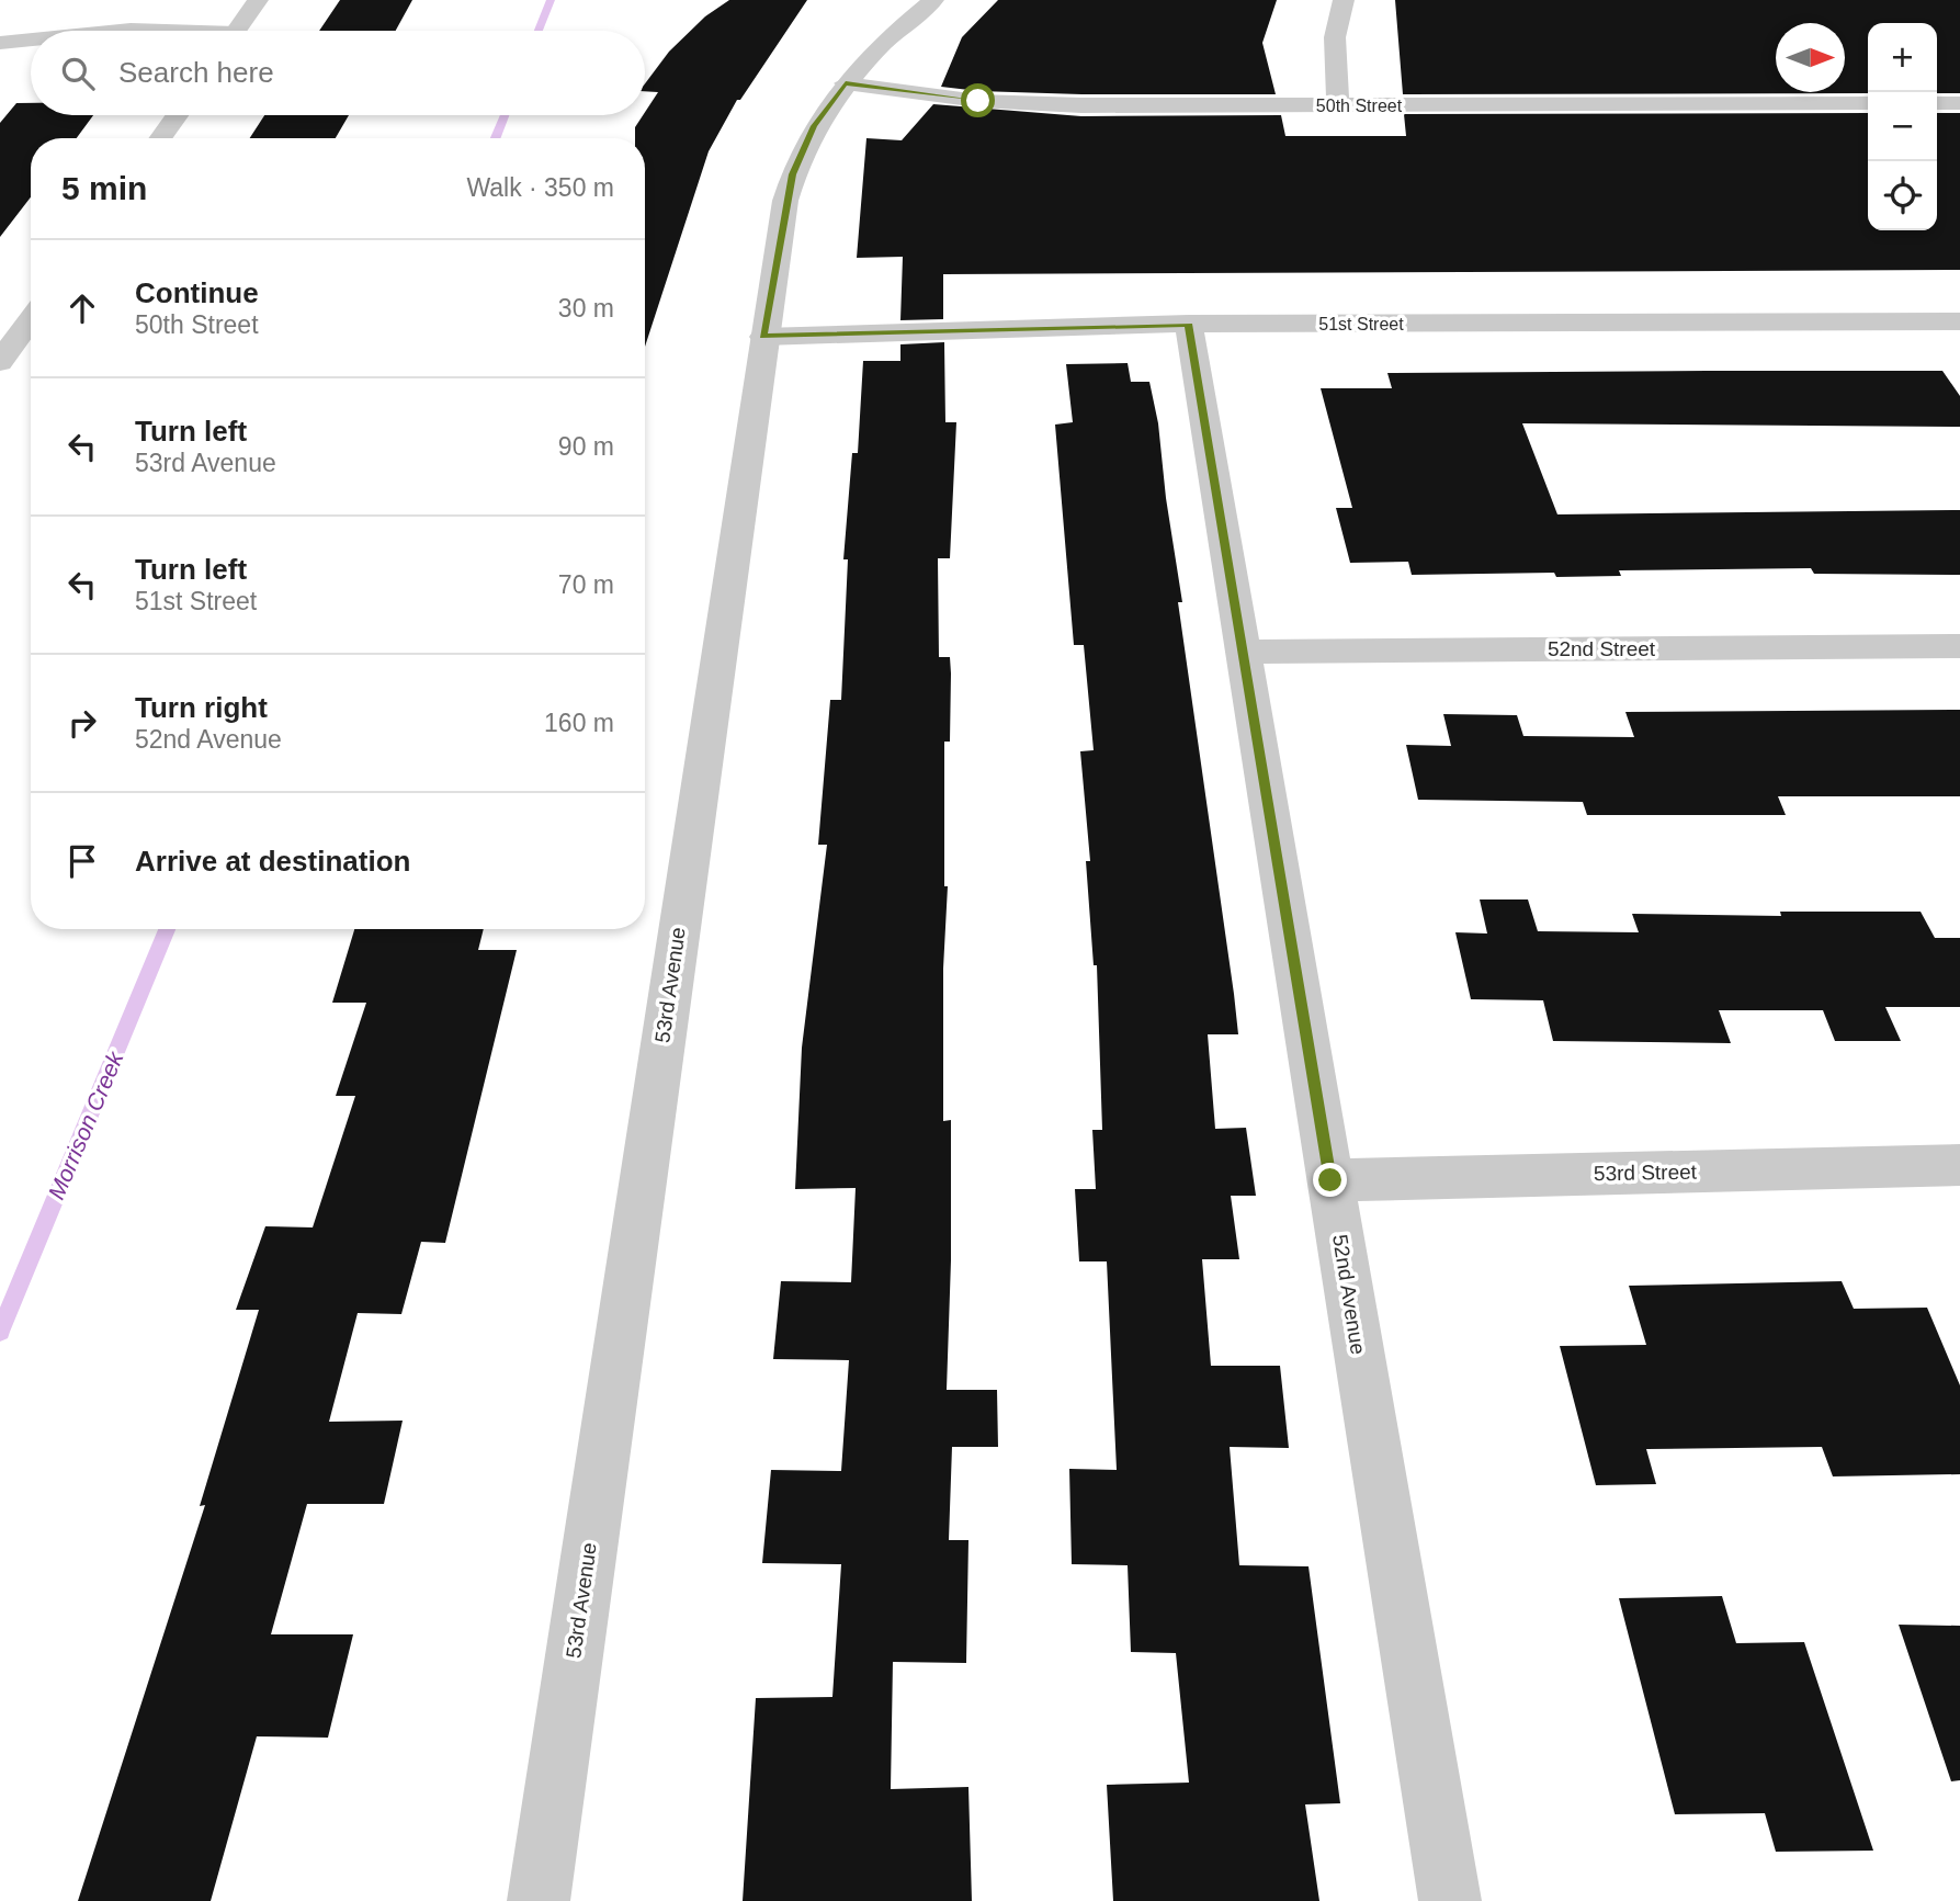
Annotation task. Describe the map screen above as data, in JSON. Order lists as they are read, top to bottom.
{
  "streets": {
    "street": [
      "50th Street",
      "51st Street",
      "52nd Street",
      "53rd Avenue",
      "53rd Street",
      "52nd Avenue"
    ]
  },
  "crossings": [
    ["50th Street", "53rd Avenue"],
    ["51st Street", "53rd Avenue"],
    ["51st Street", "52nd Avenue"],
    ["52nd Street", "52nd Avenue"],
    ["53rd Street", "52nd Avenue"]
  ],
  "water": ["Morrison Creek"],
  "north": "right",
  "page": {
    "map_buttons": ["+", "−"],
    "search": "Search here",
    "heading": ["5 min", "Walk · 350 m"],
    "list": [
      ["Continue", "50th Street", "30 m"],
      ["Turn left", "53rd Avenue", "90 m"],
      ["Turn left", "51st Street", "70 m"],
      ["Turn right", "52nd Avenue", "160 m"],
      "Arrive at destination"
    ]
  }
}
